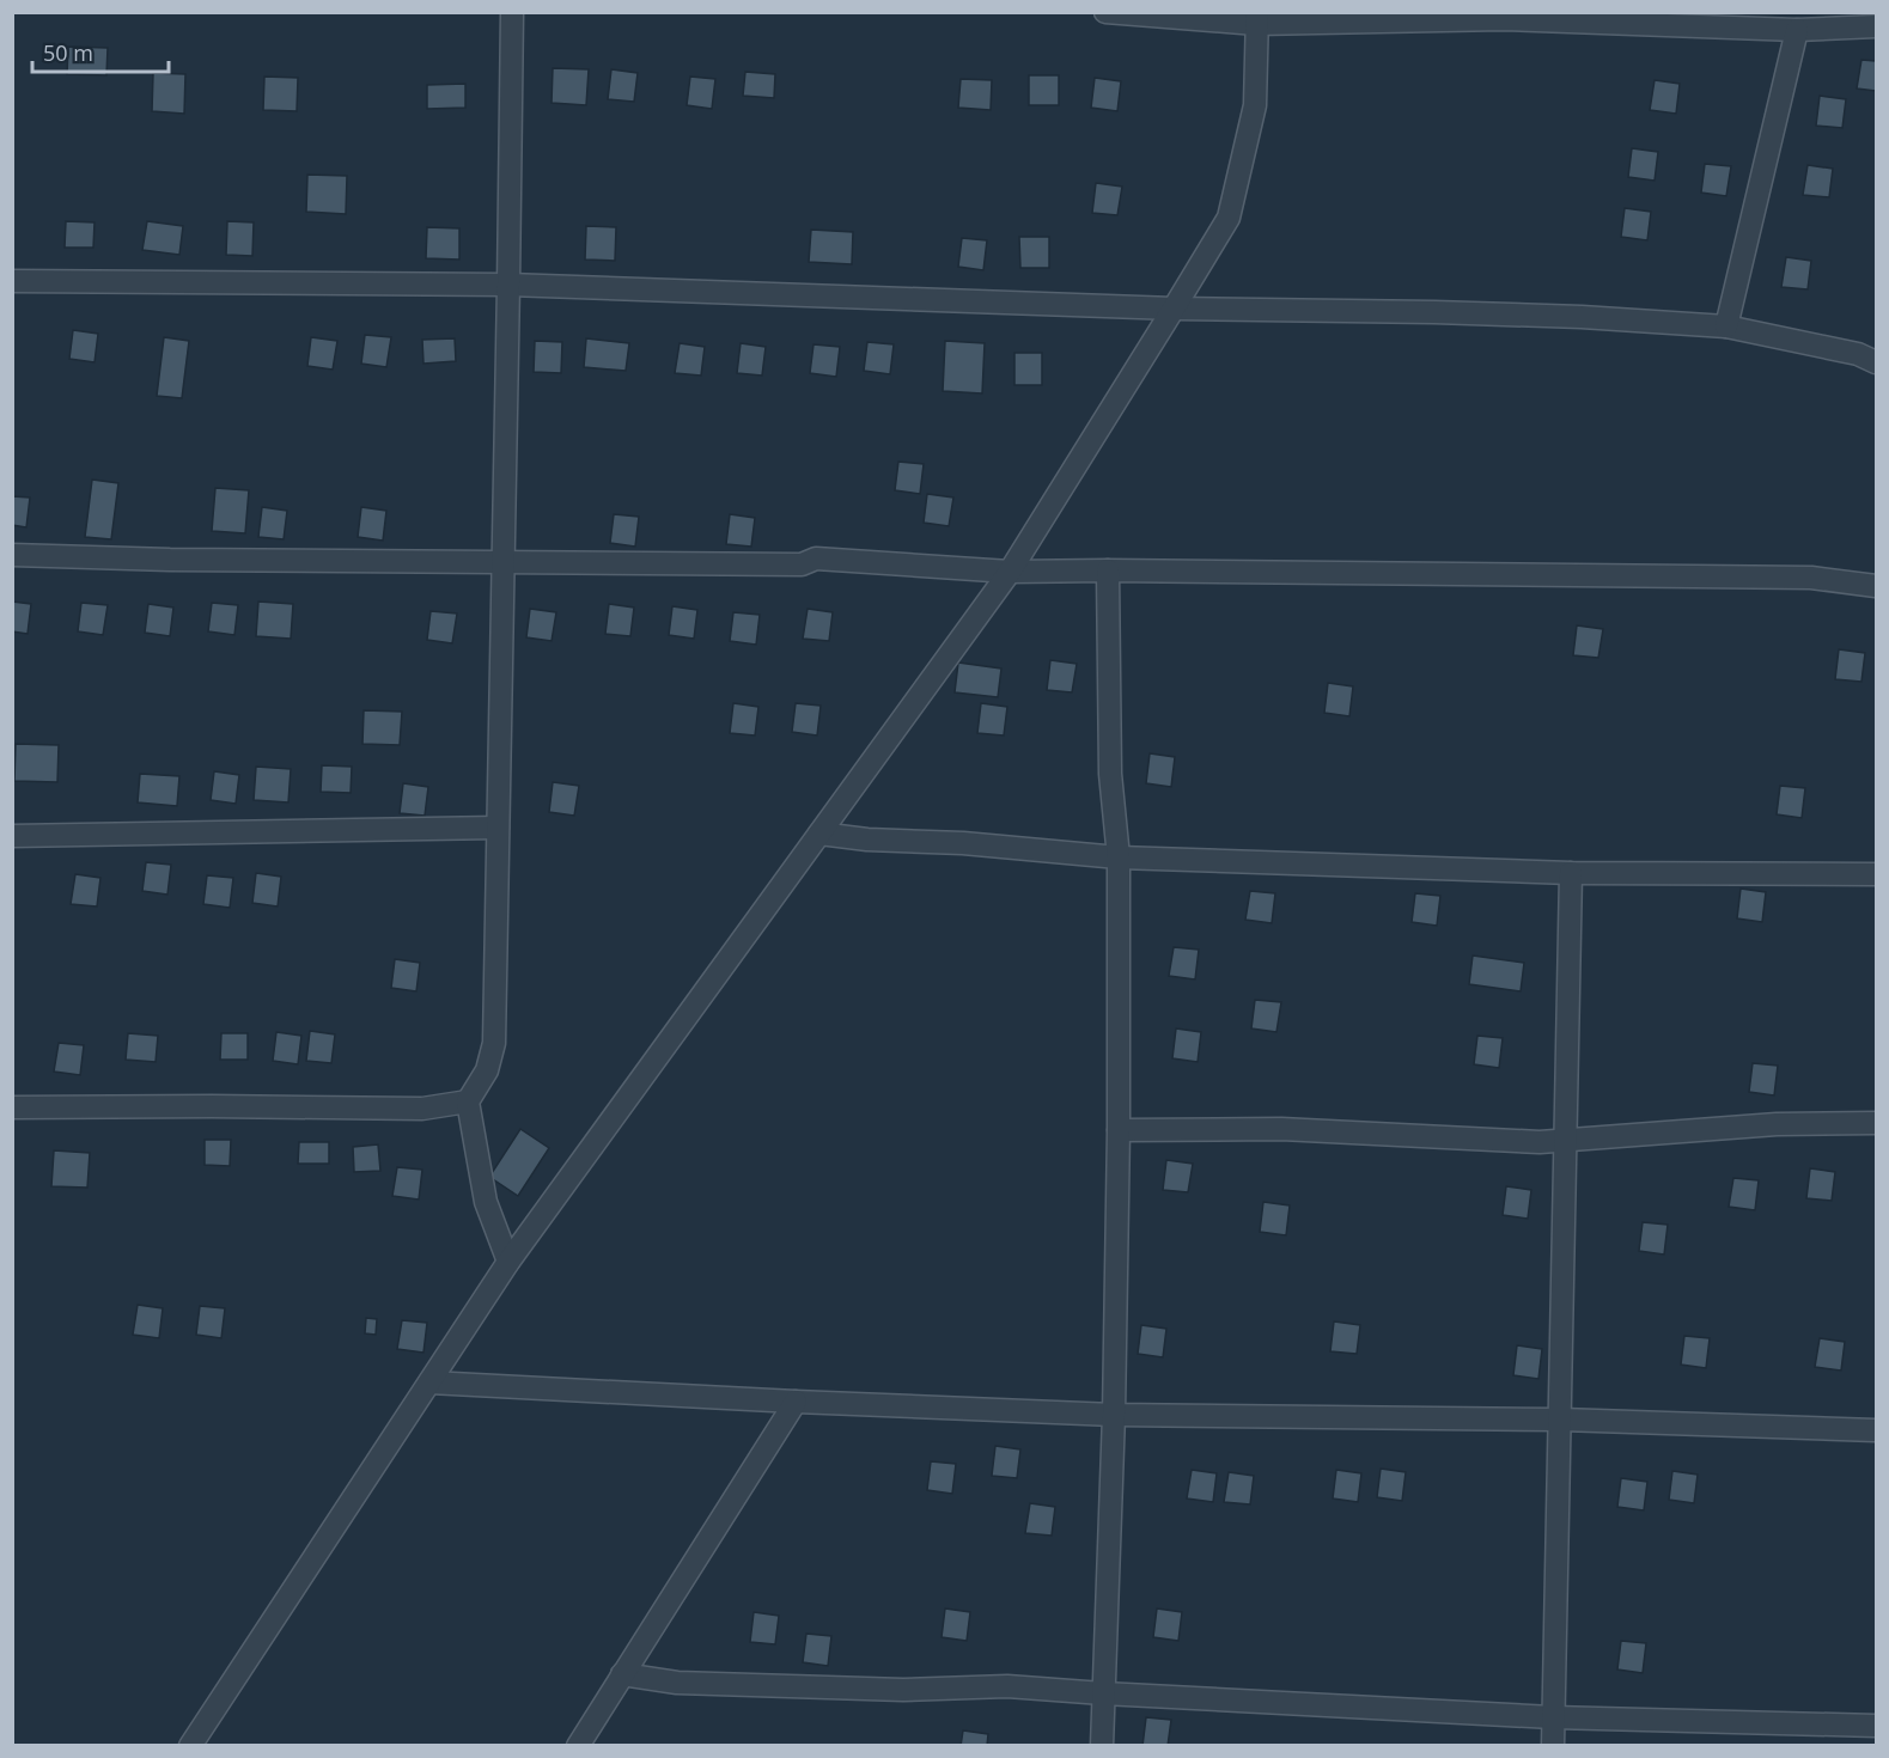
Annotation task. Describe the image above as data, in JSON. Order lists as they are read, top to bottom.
{
  "scale_bar": "50 m"
}
